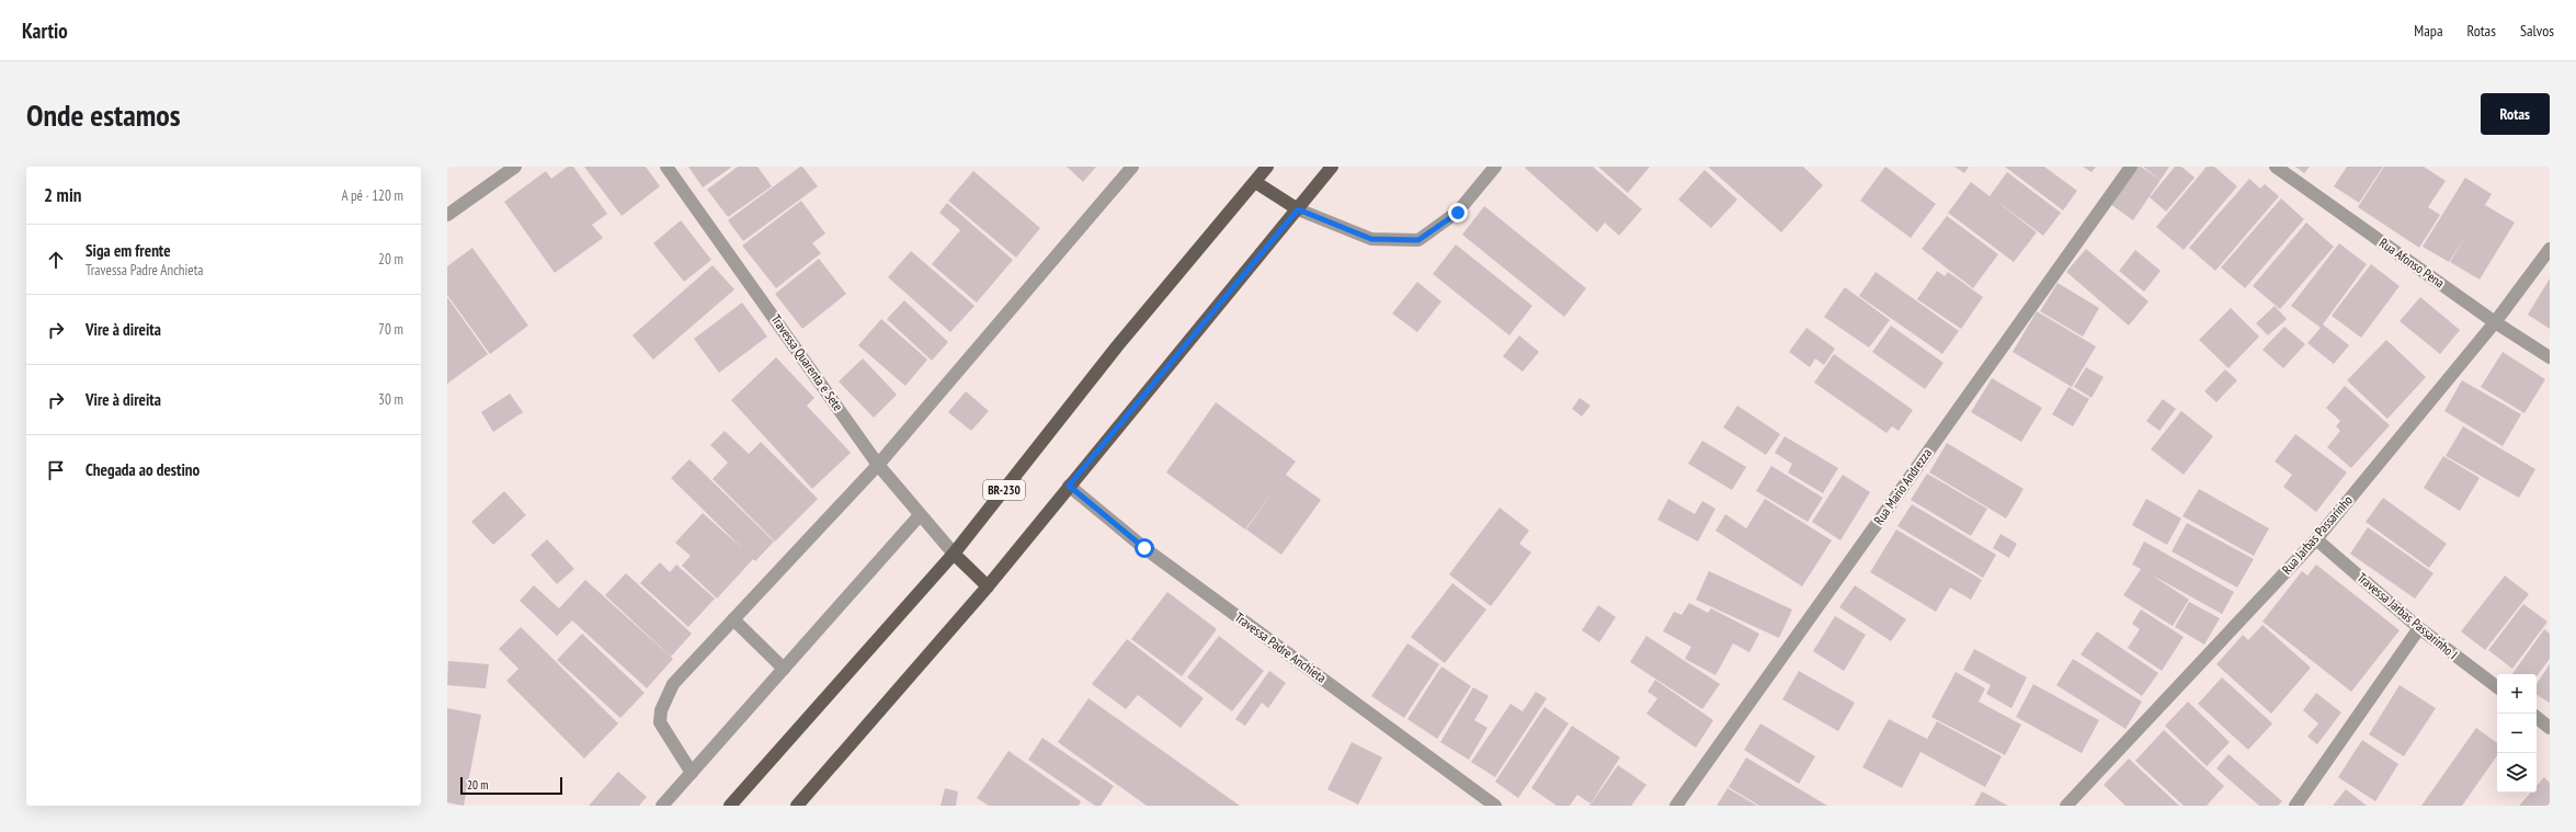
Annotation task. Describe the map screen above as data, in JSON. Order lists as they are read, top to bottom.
{
  "streets": {
    "main road": ["BR-230"],
    "street": [
      "Rua Afonso Pena",
      "Travessa Quarenta e Sete",
      "Rua Mario Andrezza",
      "Rua Jarbas Passarinho",
      "Travessa Jarbas Passarinho I",
      "Travessa Padre Anchieta"
    ]
  },
  "crossings": [
    ["Rua Afonso Pena", "Rua Jarbas Passarinho"],
    ["Travessa Quarenta e Sete", "BR-230"],
    ["Rua Jarbas Passarinho", "Travessa Jarbas Passarinho I"]
  ],
  "scale_bar": "20 m",
  "page": {
    "header": "Kartio",
    "nav": ["Mapa", "Rotas", "Salvos"],
    "buttons": "Rotas",
    "title": "Onde estamos",
    "heading": ["2 min", "A pé · 120 m"],
    "list": [
      ["Siga em frente", "Travessa Padre Anchieta", "20 m"],
      ["Vire à direita", "70 m"],
      ["Vire à direita", "30 m"],
      "Chegada ao destino"
    ],
    "map_buttons": ["+", "−"],
    "scale": "20 m"
  }
}
